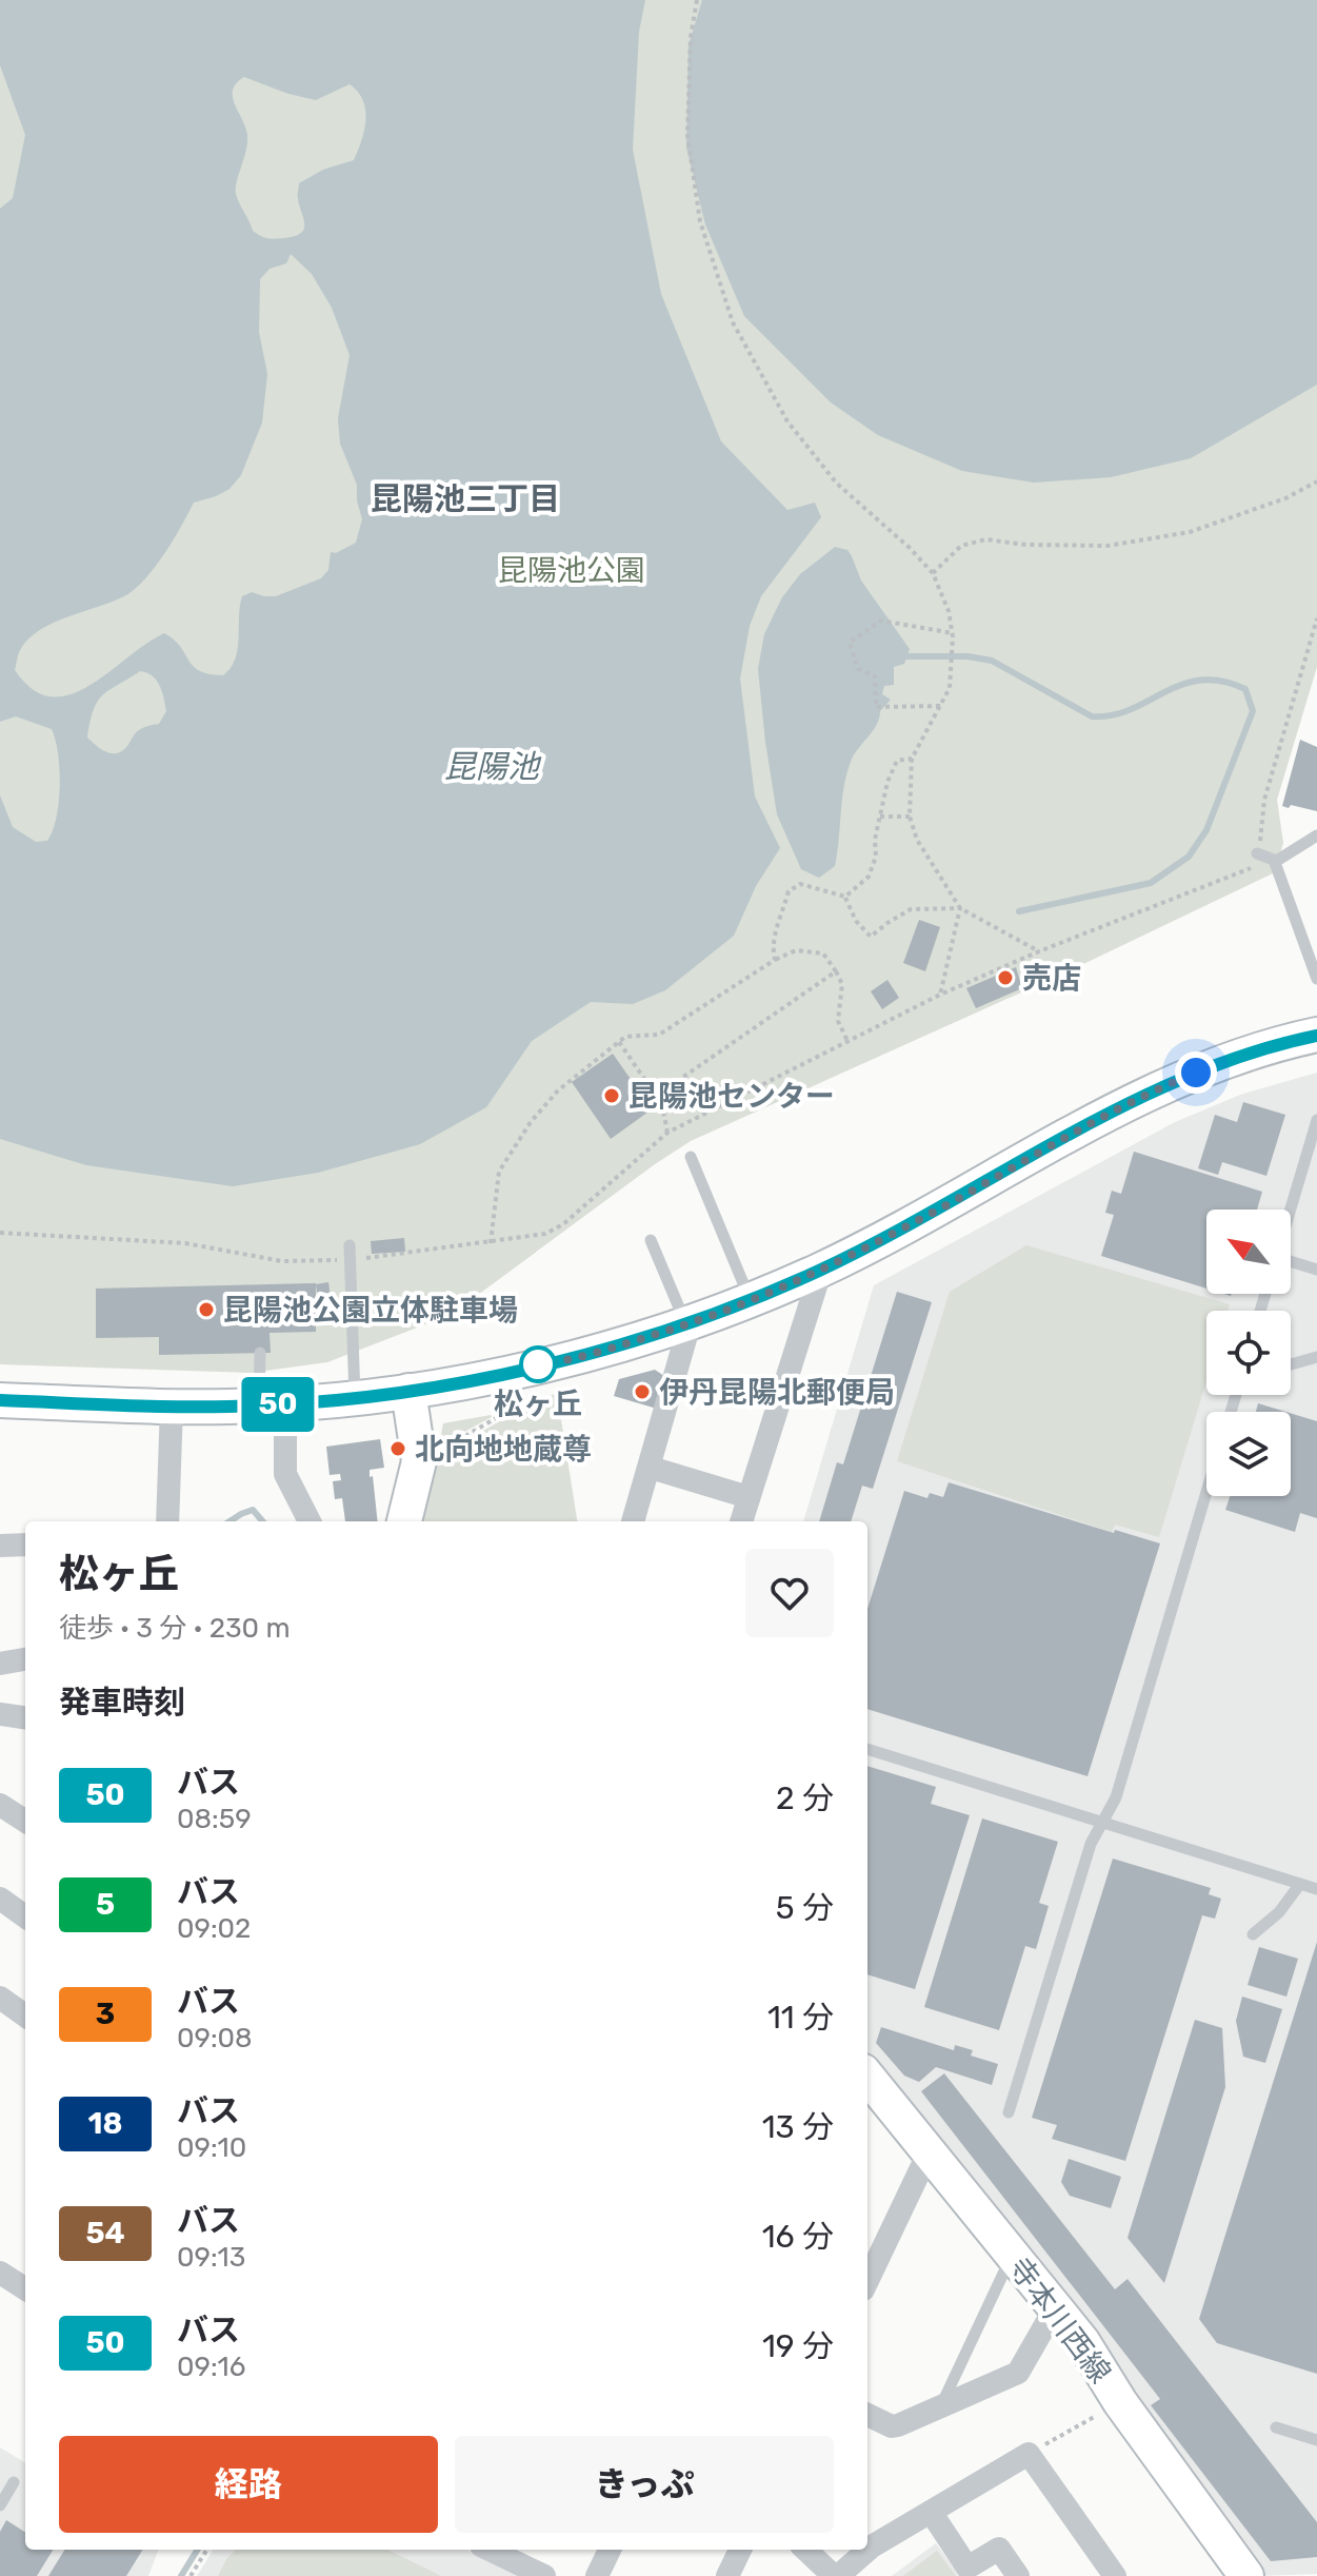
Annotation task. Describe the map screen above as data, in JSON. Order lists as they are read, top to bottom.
{
  "streets": {
    "main road": ["寺本川西線"]
  },
  "districts": ["昆陽池三丁目"],
  "water": ["昆陽池"],
  "parks": ["昆陽池公園"],
  "places": [
    "売店",
    "昆陽池センター",
    "昆陽池公園立体駐車場",
    "松ヶ丘",
    "伊丹昆陽北郵便局",
    "北向地地蔵尊"
  ],
  "lines": ["bus line 50"],
  "north": "top left",
  "page": {
    "on_map": "50",
    "heading": [
      ["松ヶ丘", "徒歩 · 3 分 · 230 m"],
      "発車時刻"
    ],
    "list": [
      {
        "mark": "50",
        "name": "バス",
        "note": "08:59",
        "value": "2 分"
      },
      {
        "mark": "5",
        "name": "バス",
        "note": "09:02",
        "value": "5 分"
      },
      {
        "mark": "3",
        "name": "バス",
        "note": "09:08",
        "value": "11 分"
      },
      {
        "mark": "18",
        "name": "バス",
        "note": "09:10",
        "value": "13 分"
      },
      {
        "mark": "54",
        "name": "バス",
        "note": "09:13",
        "value": "16 分"
      },
      {
        "mark": "50",
        "name": "バス",
        "note": "09:16",
        "value": "19 分"
      }
    ],
    "buttons": ["経路", "きっぷ"]
  }
}
